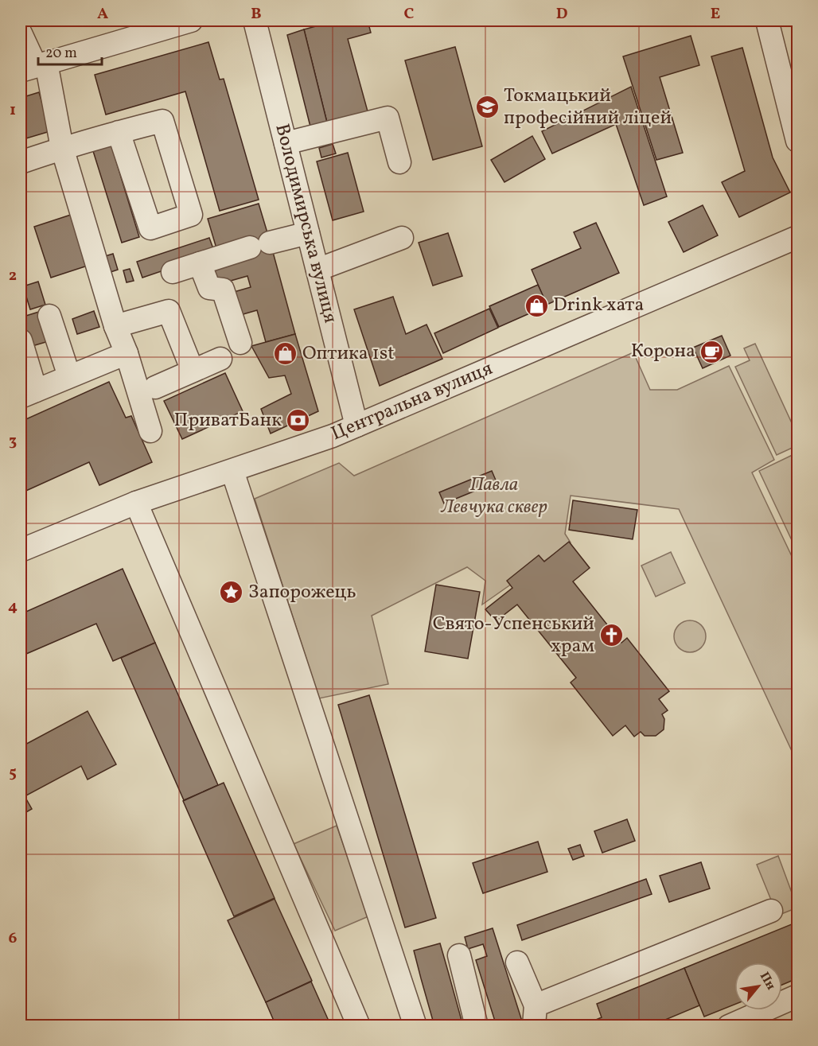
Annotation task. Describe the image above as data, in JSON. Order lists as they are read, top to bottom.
{
  "streets": {
    "street": ["Володимирська вулиця", "Центральна вулиця"]
  },
  "crossings": [
    ["Володимирська вулиця", "Центральна вулиця"]
  ],
  "parks": ["Павла Левчука сквер"],
  "places": {
    "school or university": ["Токмацький професійний ліцей"],
    "shop": ["Drink хата", "Оптика 1st"],
    "cafe": ["Корона"],
    "bank": ["ПриватБанк"],
    "place": ["Запорожець"],
    "church": ["Свято-Успенський храм"]
  },
  "scale_bar": "20 m",
  "north": "top right",
  "grid": {
    "columns": [
      "A",
      "B",
      "C",
      "D",
      "E"
    ],
    "rows": [
      "1",
      "2",
      "3",
      "4",
      "5",
      "6"
    ]
  }
}
